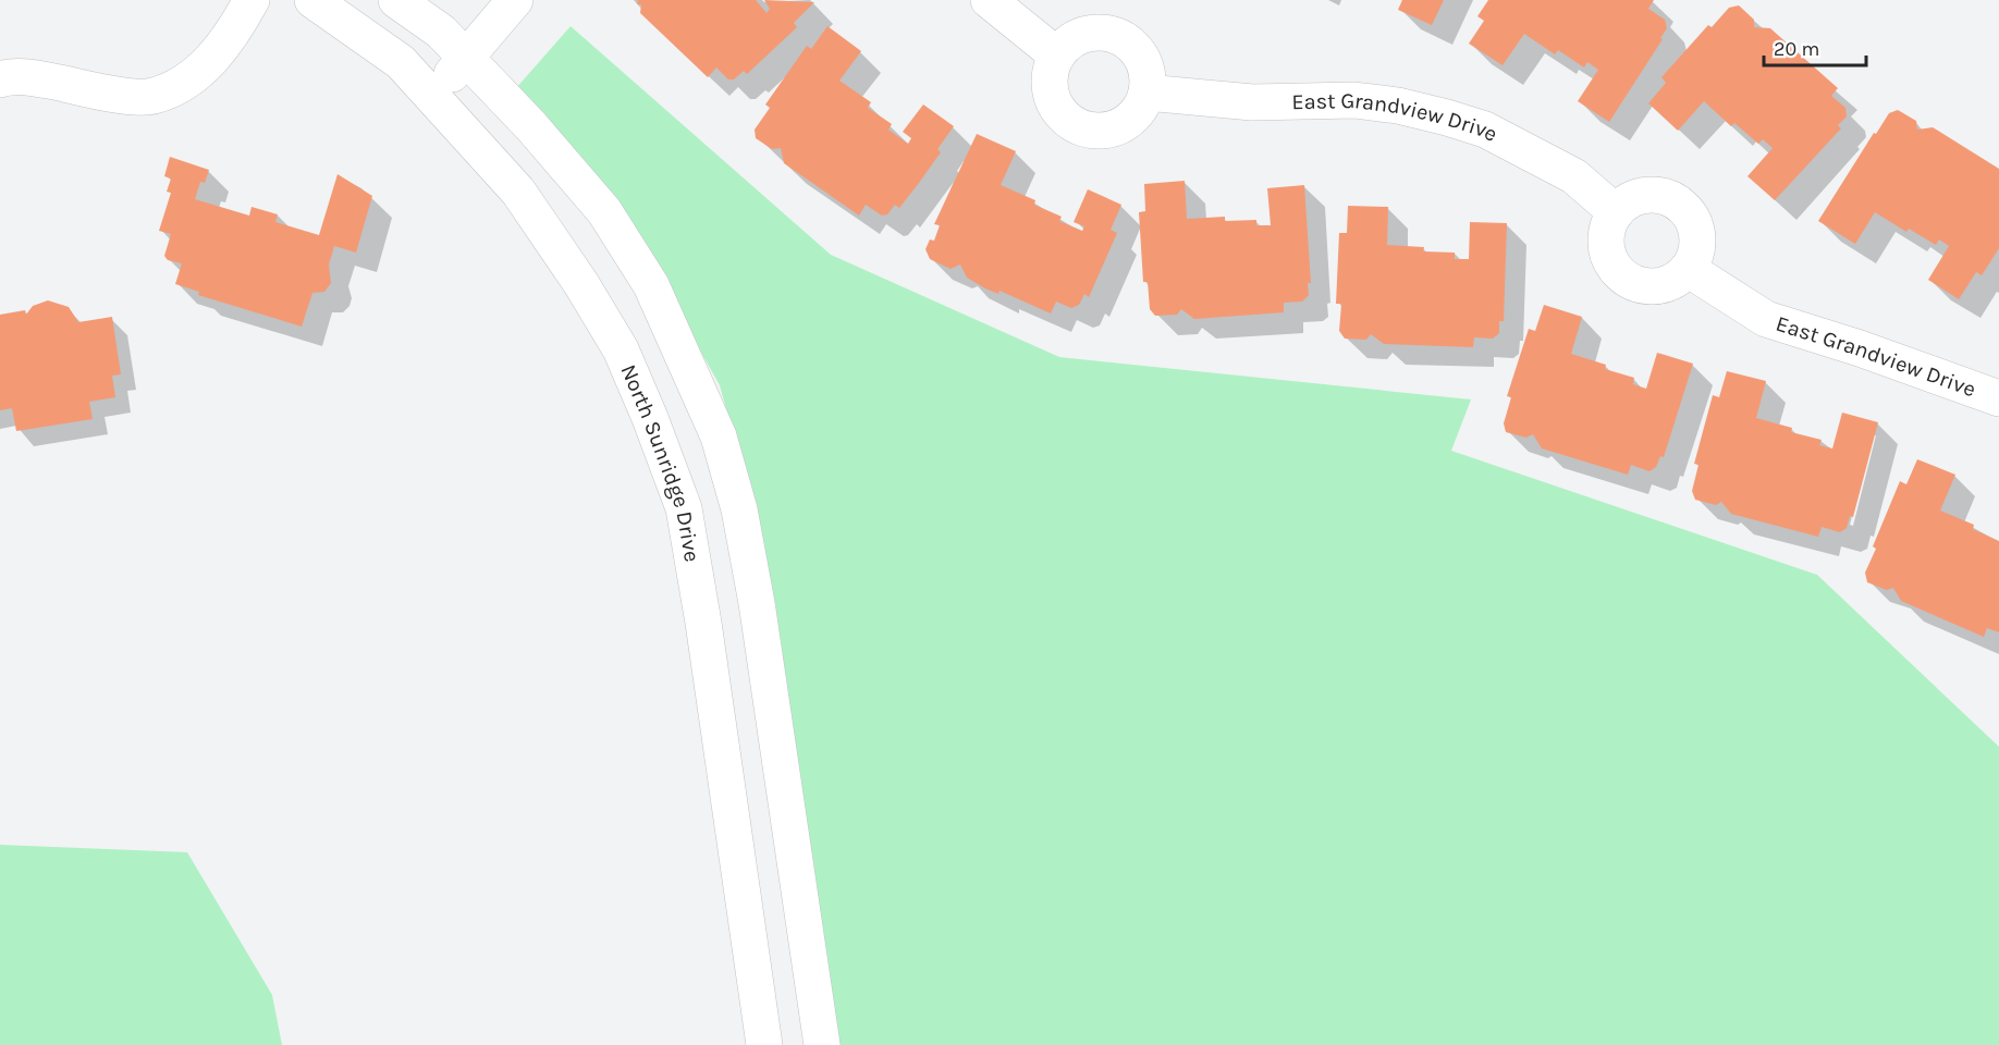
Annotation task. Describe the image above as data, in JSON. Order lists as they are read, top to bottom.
{
  "streets": {
    "street": ["East Grandview Drive", "North Sunridge Drive"]
  },
  "scale_bar": "20 m"
}
